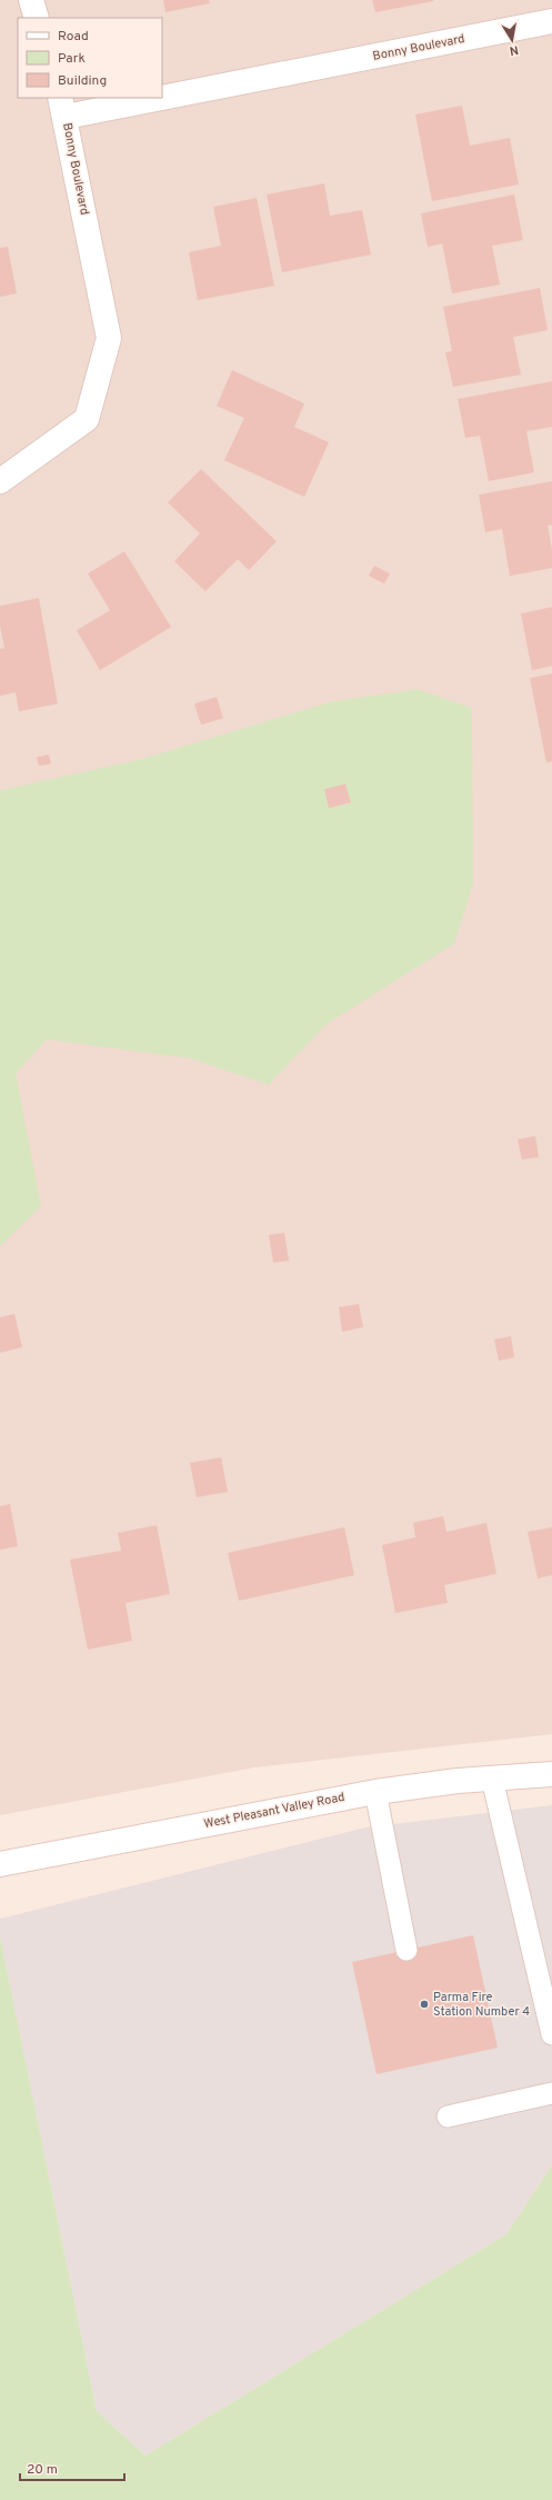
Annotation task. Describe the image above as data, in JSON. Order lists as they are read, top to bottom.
{
  "streets": {
    "street": ["Bonny Boulevard", "West Pleasant Valley Road"]
  },
  "places": ["Parma Fire Station Number 4"],
  "legend": ["Road", "Park", "Building"],
  "scale_bar": "20 m",
  "north": "bottom"
}
